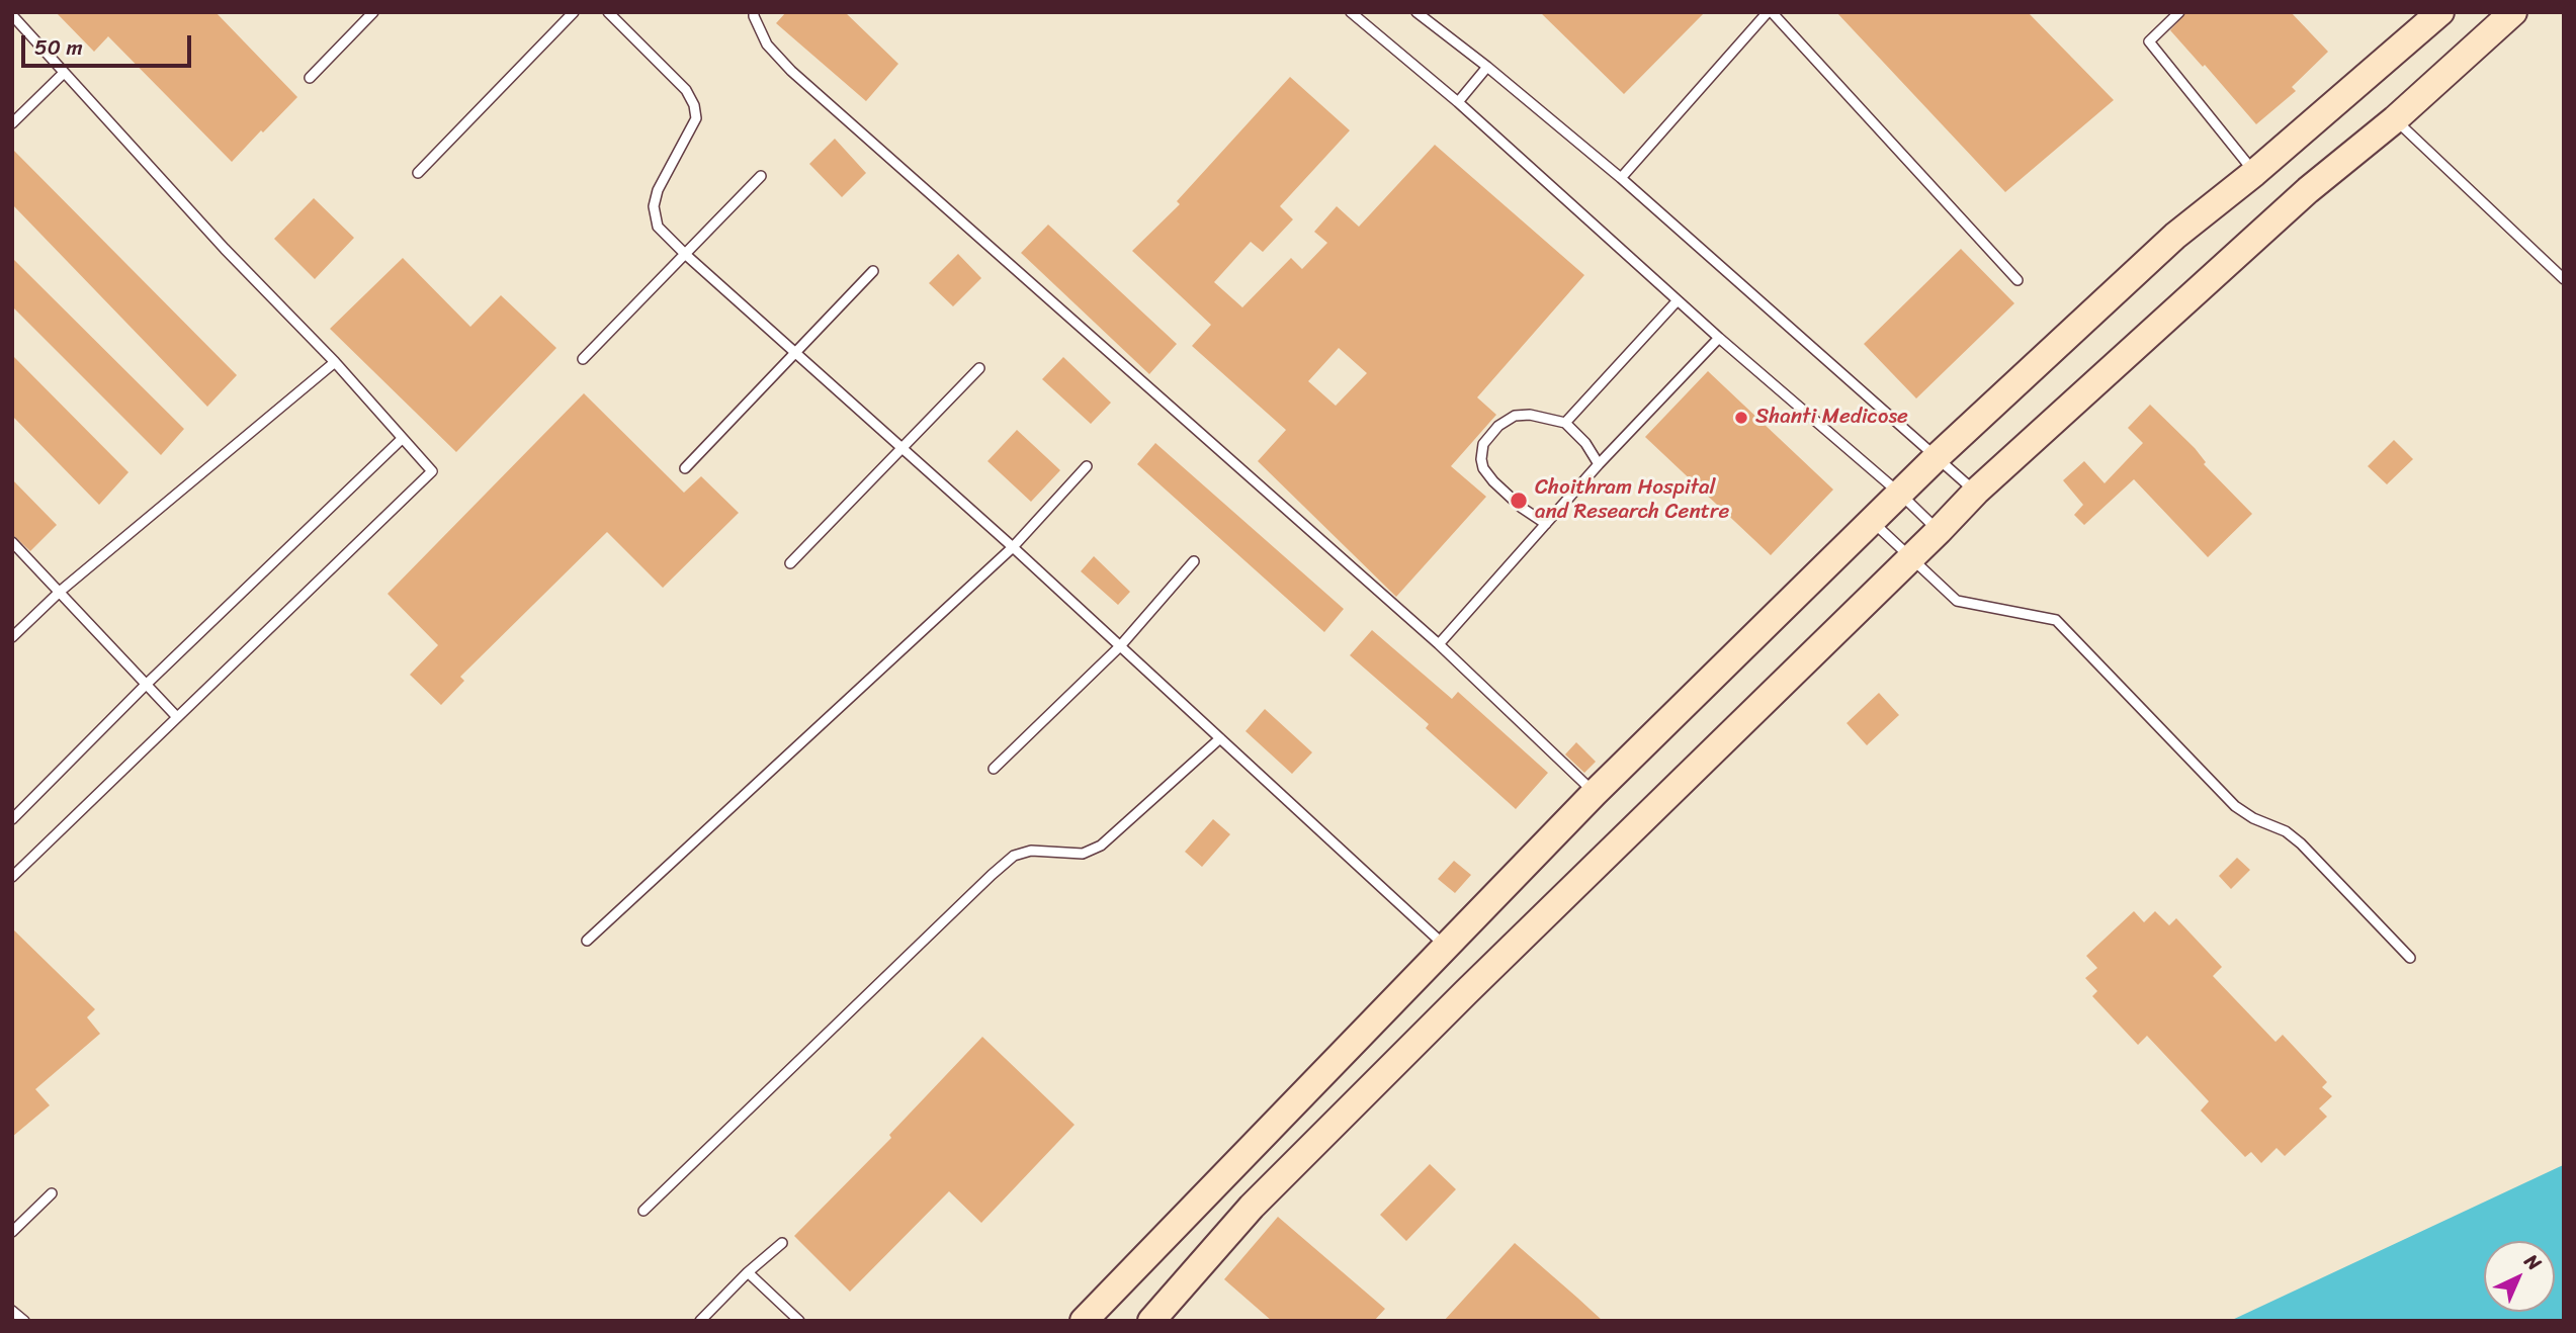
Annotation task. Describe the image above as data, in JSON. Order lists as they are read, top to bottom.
{
  "places": ["Shanti Medicose", "Choithram Hospital and Research Centre"],
  "scale_bar": "50 m",
  "north": "top right"
}
